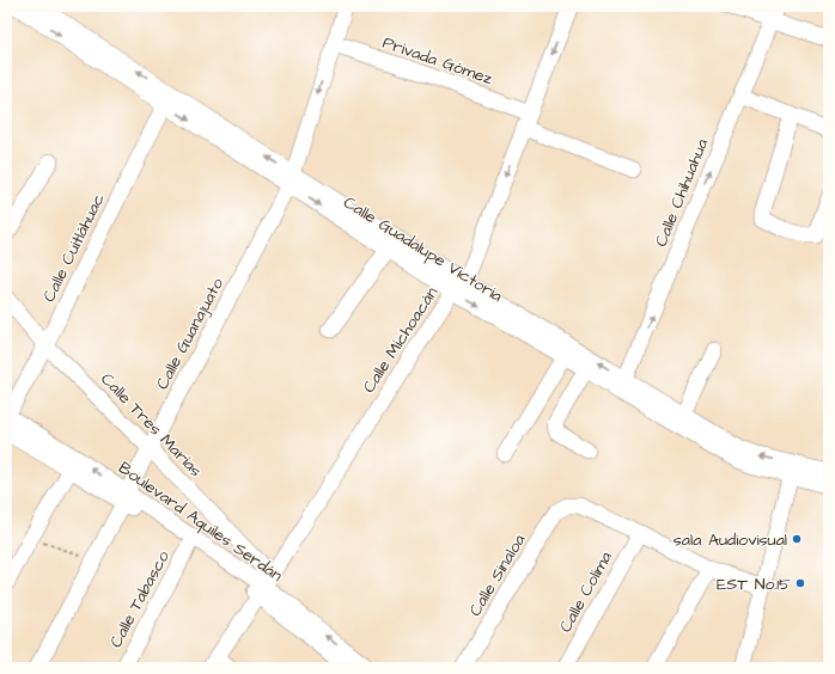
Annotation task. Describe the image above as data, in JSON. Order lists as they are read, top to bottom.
{
  "streets": {
    "street": [
      "Privada Gómez",
      "Calle Chihuahua",
      "Calle Cuitláhuac",
      "Calle Guadalupe Victoria",
      "Calle Guanajuato",
      "Calle Michoacán",
      "Calle Tres Marías",
      "Boulevard Aquiles Serdán",
      "Calle Sinaloa",
      "Calle Colima",
      "Calle Tabasco"
    ]
  },
  "crossings": [
    ["Privada Gómez", "Calle Guanajuato"],
    ["Calle Chihuahua", "Calle Guadalupe Victoria"],
    ["Calle Cuitláhuac", "Calle Guadalupe Victoria"],
    ["Calle Cuitláhuac", "Calle Tres Marías"],
    ["Calle Cuitláhuac", "Boulevard Aquiles Serdán"],
    ["Calle Guadalupe Victoria", "Calle Guanajuato"],
    ["Calle Guadalupe Victoria", "Calle Michoacán"],
    ["Calle Guanajuato", "Calle Tres Marías"],
    ["Calle Guanajuato", "Boulevard Aquiles Serdán"],
    ["Calle Michoacán", "Calle Tres Marías"],
    ["Calle Michoacán", "Boulevard Aquiles Serdán"],
    ["Calle Tres Marías", "Boulevard Aquiles Serdán"],
    ["Boulevard Aquiles Serdán", "Calle Tabasco"],
    ["Calle Sinaloa", "Calle Colima"]
  ],
  "one_way": ["Calle Chihuahua"],
  "places": ["sala Audiovisual", "EST No.15"]
}
